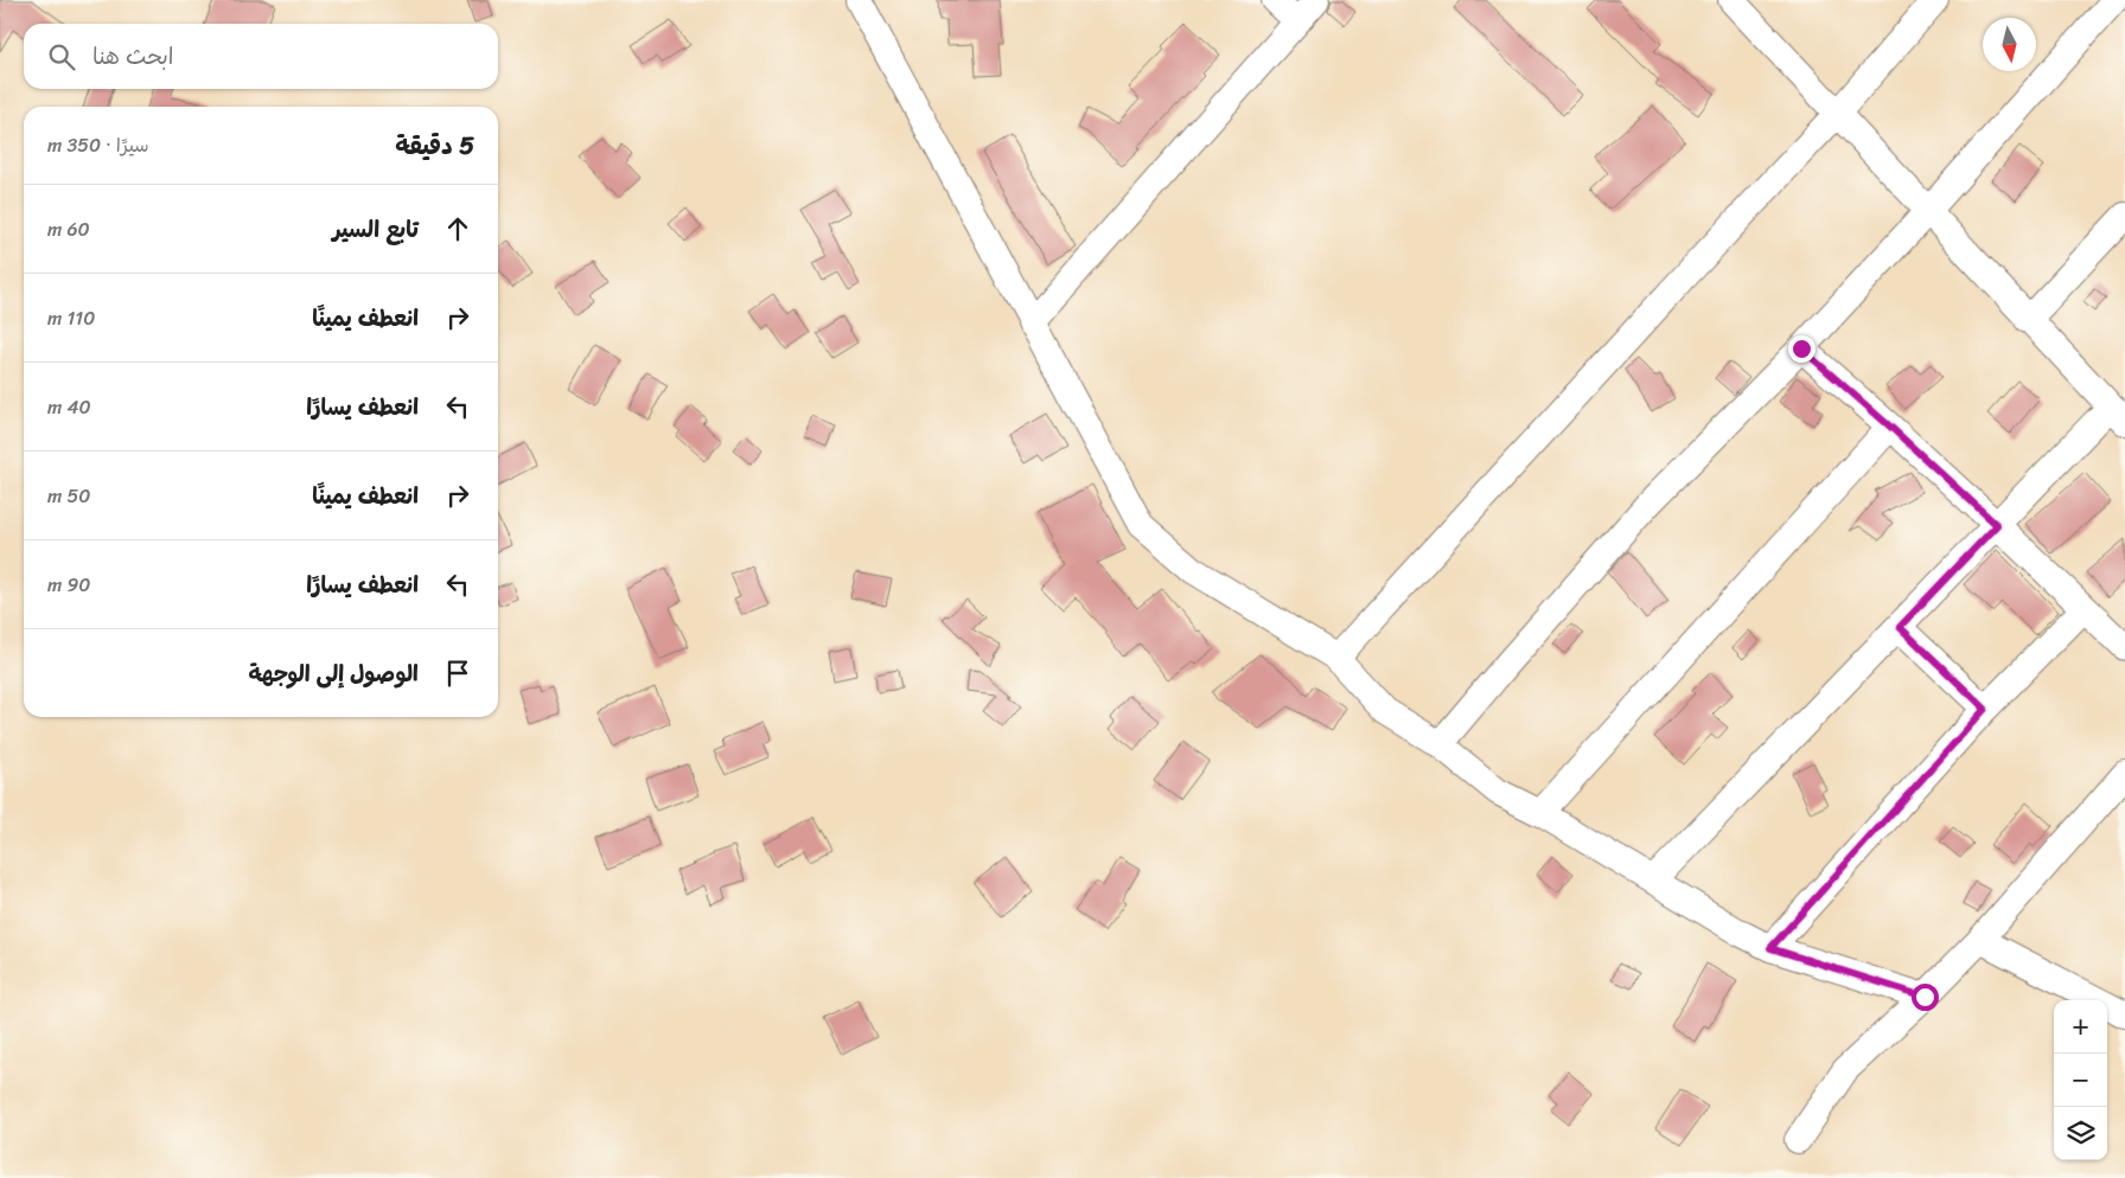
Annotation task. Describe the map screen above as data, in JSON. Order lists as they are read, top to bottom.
{
  "north": "bottom",
  "page": {
    "search": "ابحث هنا",
    "heading": ["5 دقيقة", "سيرًا · 350 m"],
    "list": [
      ["تابع السير", "60 m"],
      ["انعطف يمينًا", "110 m"],
      ["انعطف يسارًا", "40 m"],
      ["انعطف يمينًا", "50 m"],
      ["انعطف يسارًا", "90 m"],
      "الوصول إلى الوجهة"
    ],
    "map_buttons": ["+", "−"]
  }
}
